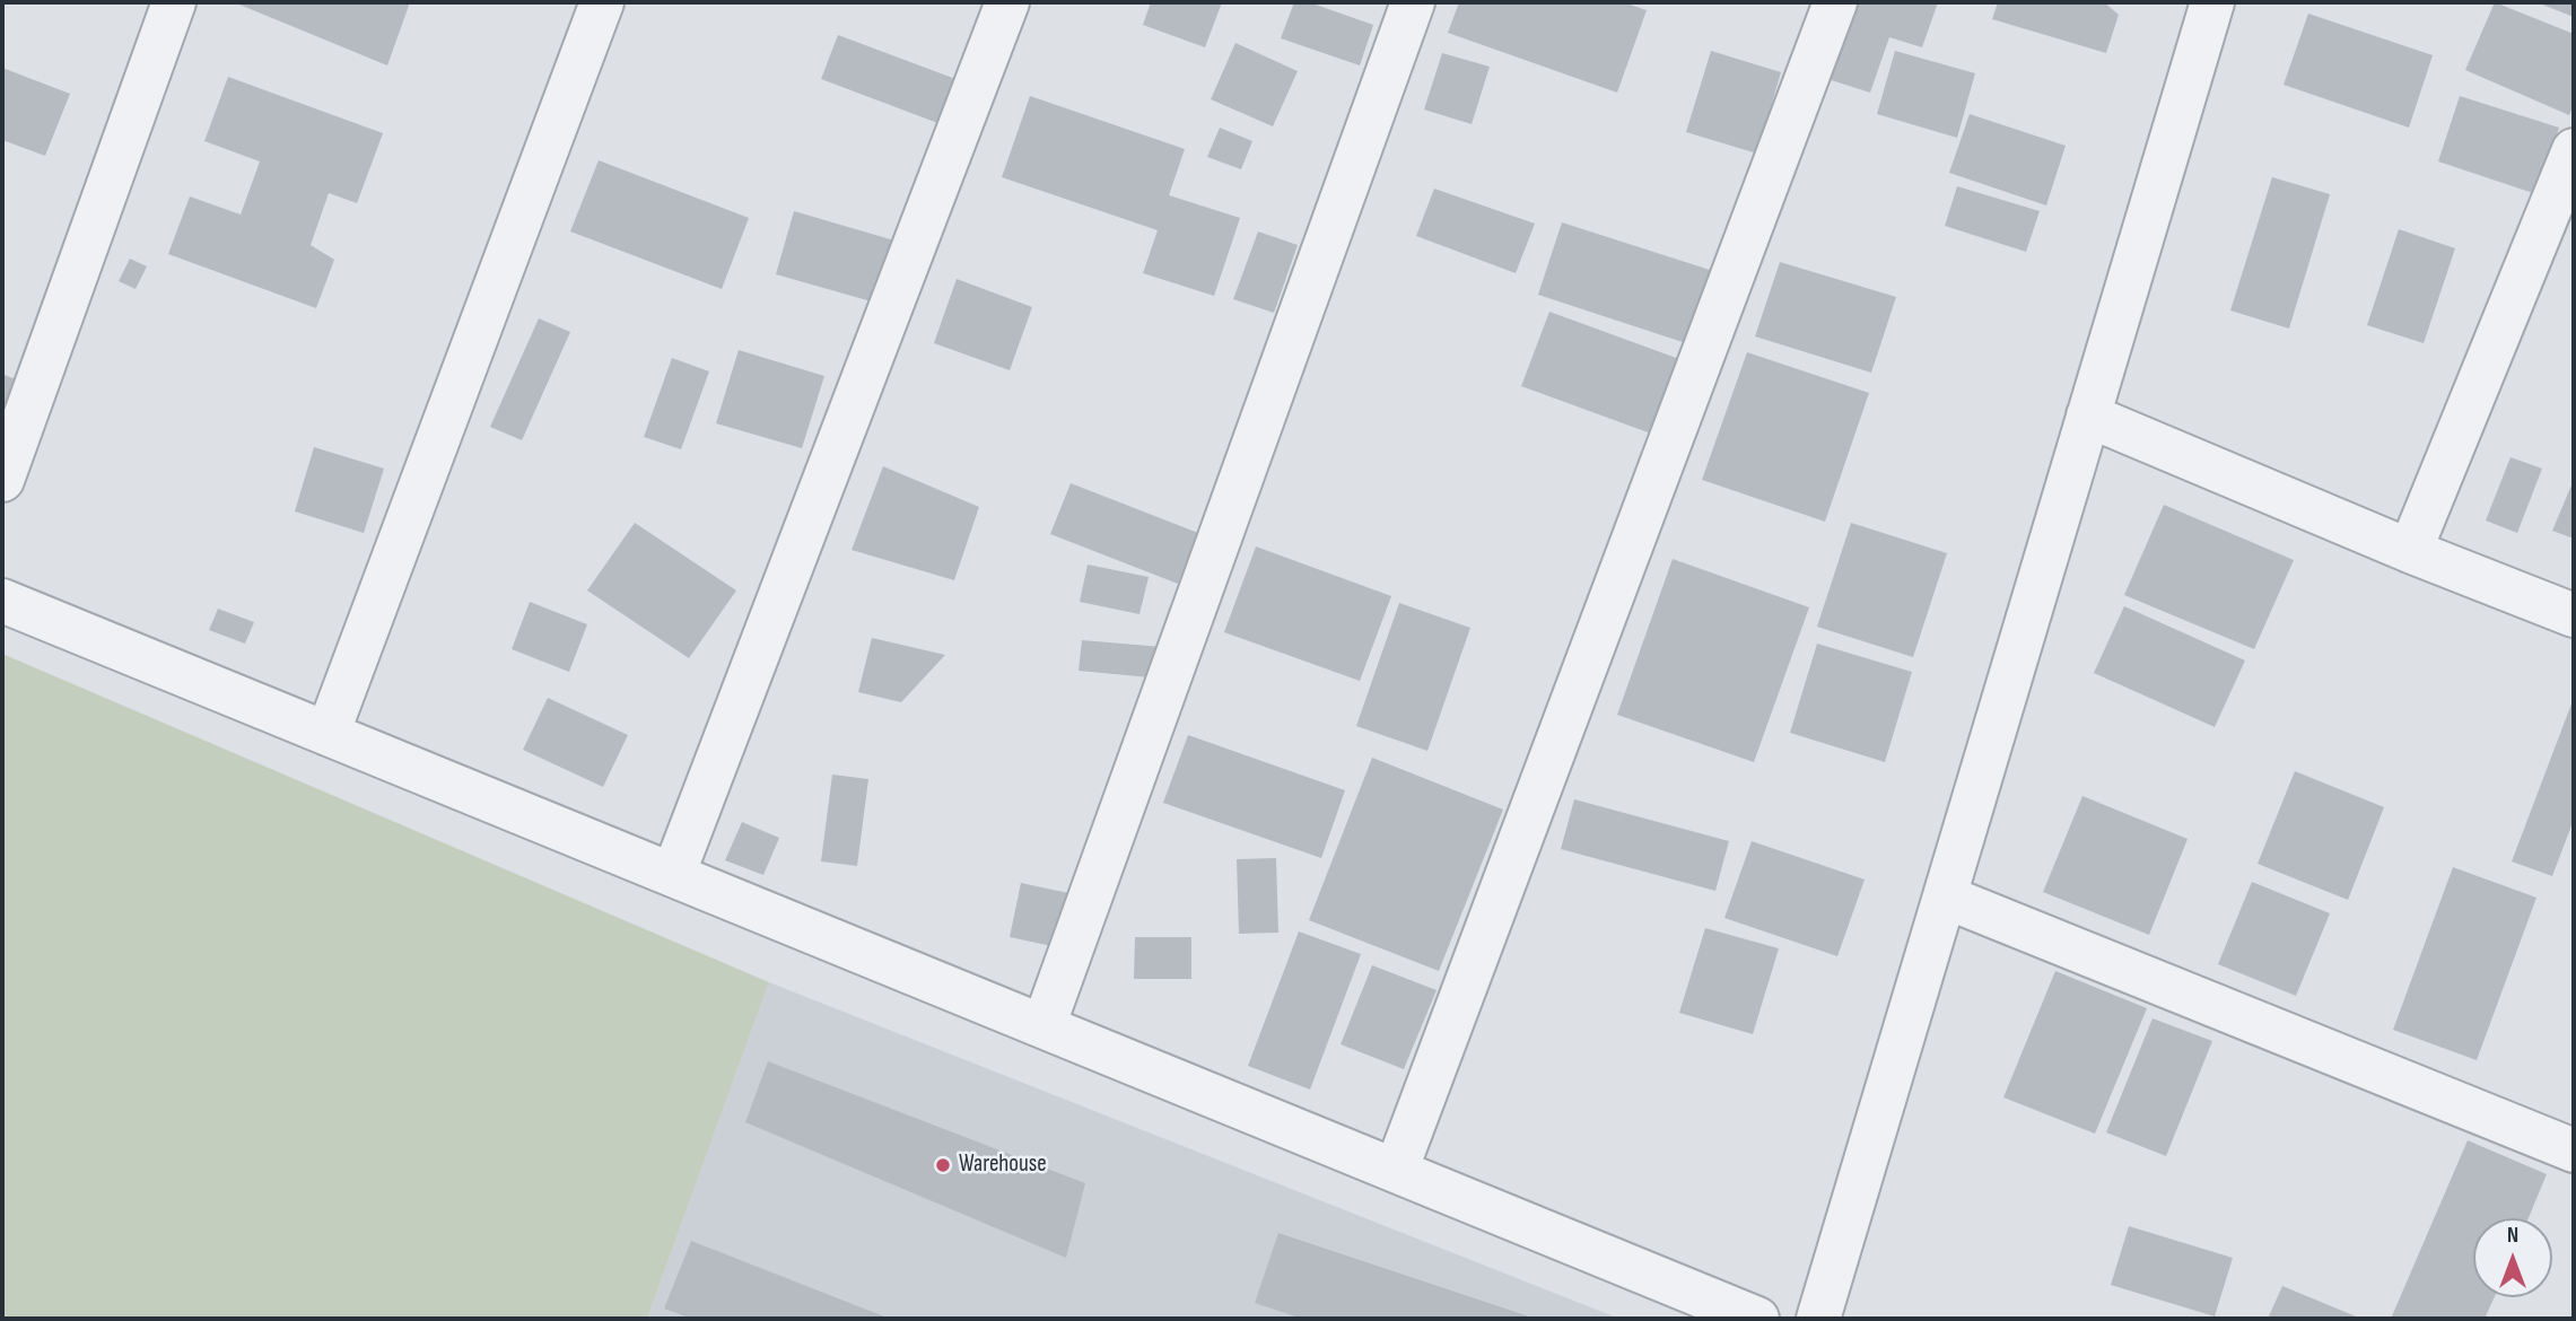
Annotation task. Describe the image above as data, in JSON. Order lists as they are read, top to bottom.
{
  "places": ["Warehouse"],
  "north": "top"
}
